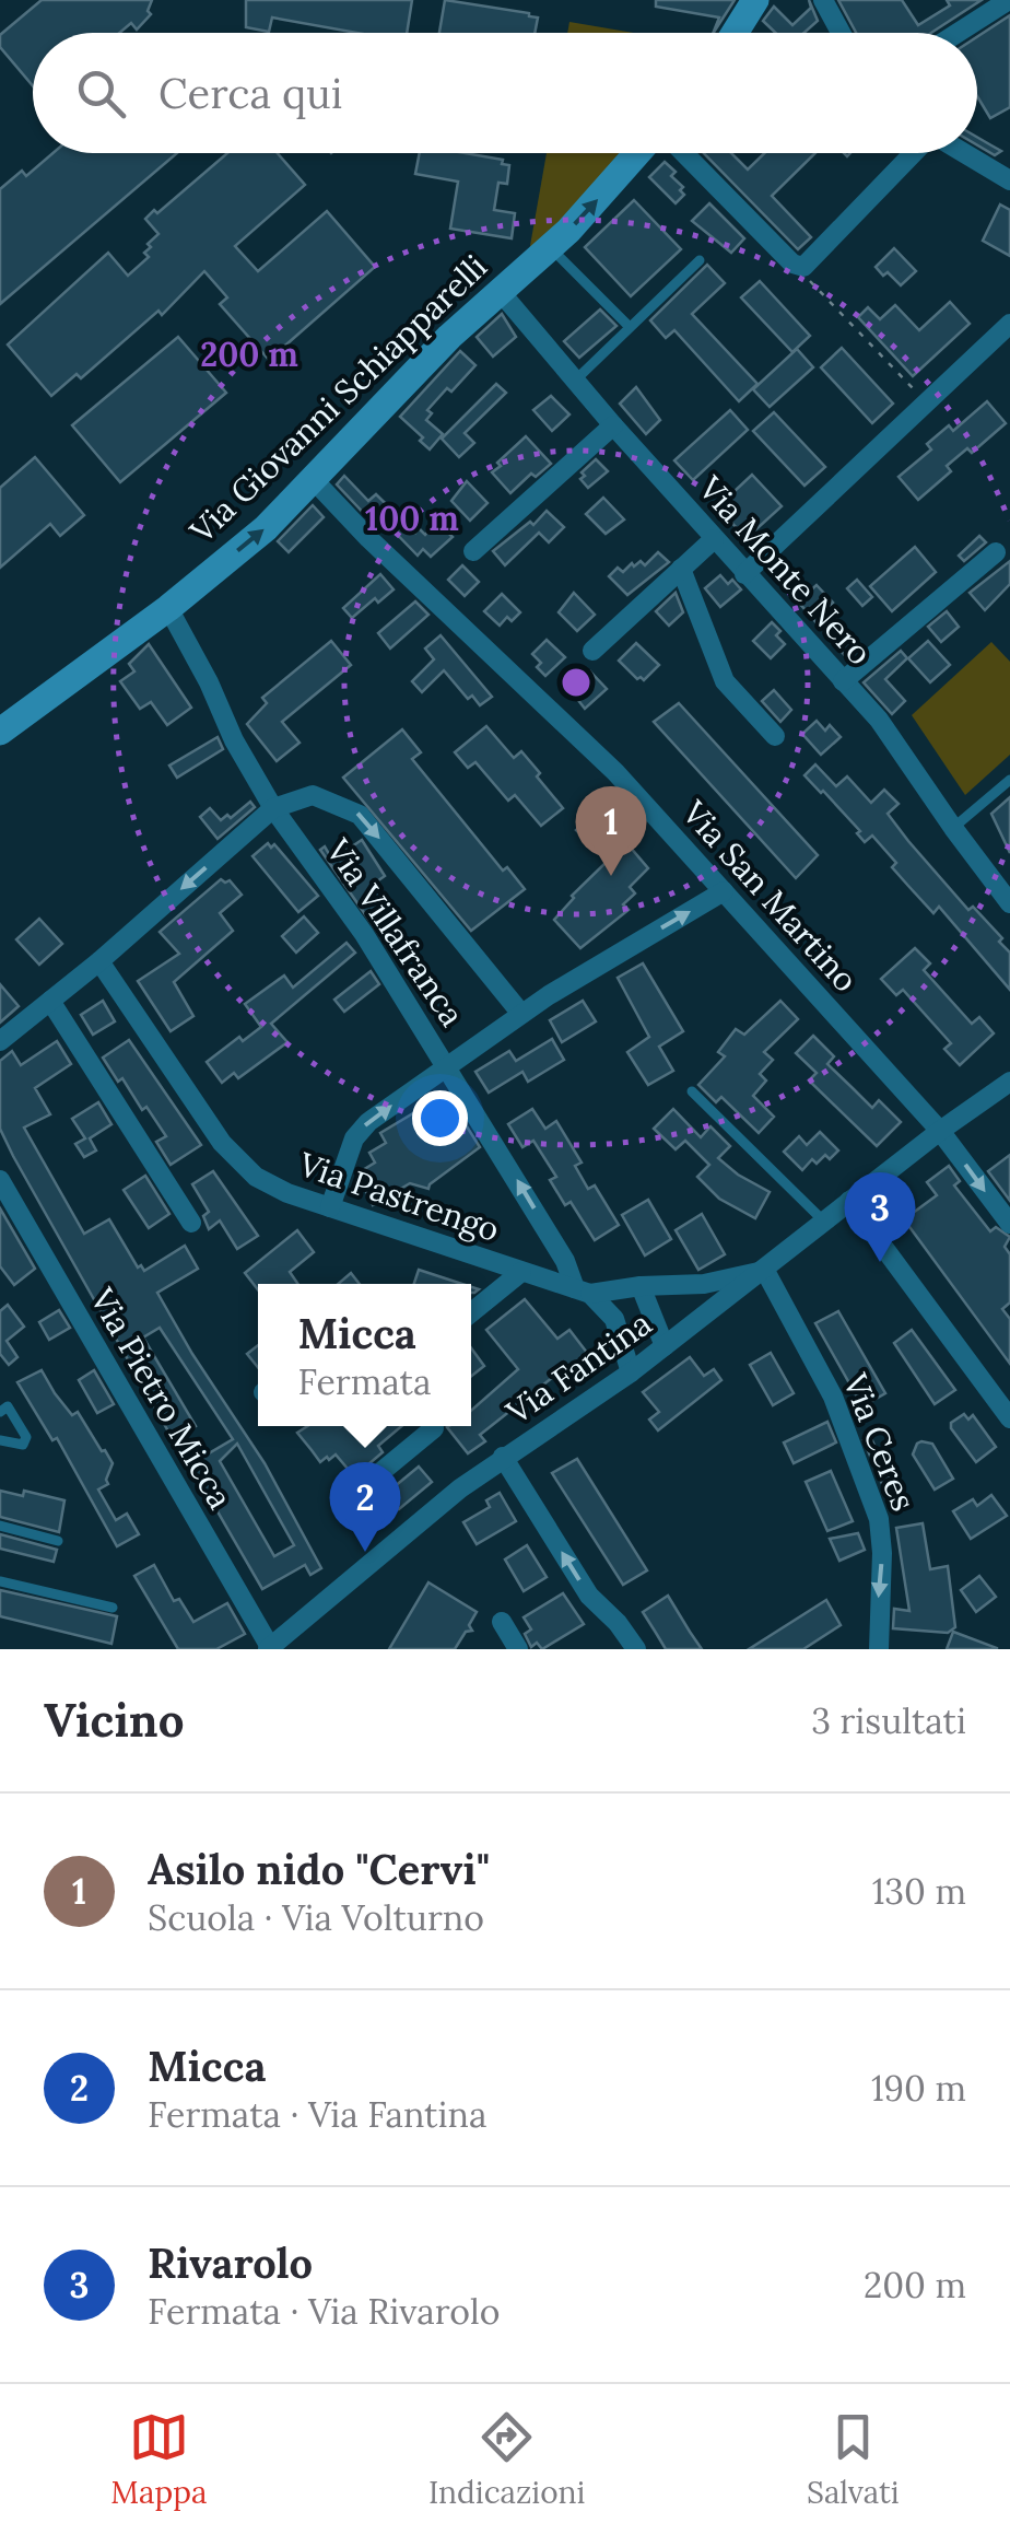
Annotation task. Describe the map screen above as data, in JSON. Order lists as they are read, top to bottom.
{
  "streets": {
    "street": [
      "Via Giovanni Schiapparelli",
      "Via Monte Nero",
      "Via San Martino",
      "Via Villafranca",
      "Via Pastrengo",
      "Via Fantina",
      "Via Pietro Micca",
      "Via Ceres"
    ]
  },
  "crossings": [
    ["Via Giovanni Schiapparelli", "Via Monte Nero"],
    ["Via Giovanni Schiapparelli", "Via San Martino"],
    ["Via Giovanni Schiapparelli", "Via Villafranca"],
    ["Via San Martino", "Via Fantina"],
    ["Via Villafranca", "Via Pastrengo"],
    ["Via Pastrengo", "Via Fantina"],
    ["Via Pastrengo", "Via Ceres"],
    ["Via Fantina", "Via Pietro Micca"],
    ["Via Fantina", "Via Ceres"]
  ],
  "one_way": ["Via Giovanni Schiapparelli"],
  "page": {
    "search": "Cerca qui",
    "pins": ["1", "3", "2"],
    "popup": ["Micca", "Fermata"],
    "heading": ["Vicino", "3 risultati"],
    "list": [
      {
        "mark": "1",
        "name": "Asilo nido \"Cervi\"",
        "note": "Scuola · Via Volturno",
        "value": "130 m"
      },
      {
        "mark": "2",
        "name": "Micca",
        "note": "Fermata · Via Fantina",
        "value": "190 m"
      },
      {
        "mark": "3",
        "name": "Rivarolo",
        "note": "Fermata · Via Rivarolo",
        "value": "200 m"
      }
    ],
    "nav": ["Mappa", "Indicazioni", "Salvati"]
  },
  "rings": ["200 m", "100 m"]
}
